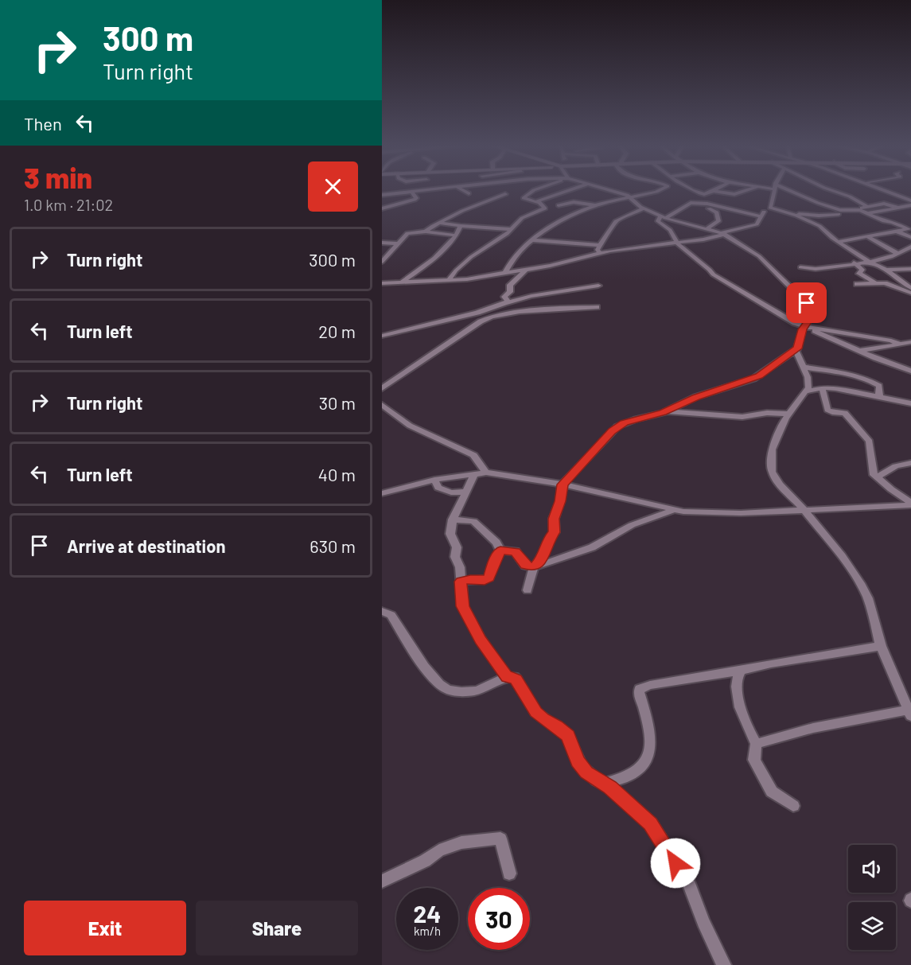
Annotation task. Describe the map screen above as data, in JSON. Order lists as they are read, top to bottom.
{
  "page": {
    "turn": ["300 m", "Turn right"],
    "then": "Then",
    "heading": ["3 min", "1.0 km · 21:02"],
    "list": [
      {
        "name": "Turn right",
        "value": "300 m"
      },
      {
        "name": "Turn left",
        "value": "20 m"
      },
      {
        "name": "Turn right",
        "value": "30 m"
      },
      {
        "name": "Turn left",
        "value": "40 m"
      },
      {
        "name": "Arrive at destination",
        "value": "630 m"
      }
    ],
    "speed": "24 km/h",
    "limit": "30",
    "buttons": ["Exit", "Share"]
  }
}
